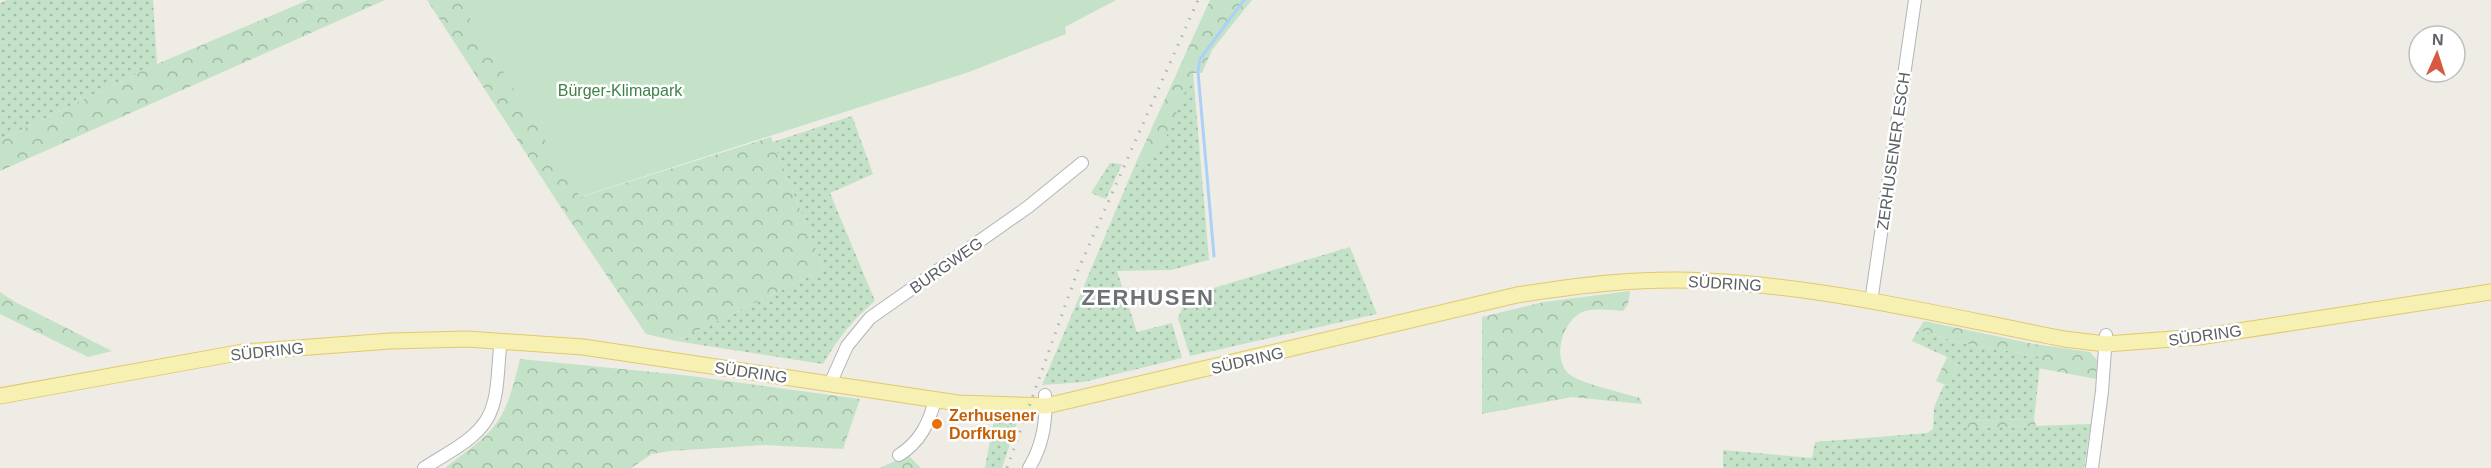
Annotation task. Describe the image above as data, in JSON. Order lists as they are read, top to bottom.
{
  "streets": {
    "main road": ["SÜDRING"],
    "street": ["ZERHUSENER ESCH", "BURGWEG"]
  },
  "crossings": [
    ["ZERHUSENER ESCH", "SÜDRING"],
    ["BURGWEG", "SÜDRING"]
  ],
  "districts": ["ZERHUSEN"],
  "parks": ["Bürger-Klimapark"],
  "places": ["Zerhusener Dorfkrug"],
  "north": "top"
}
